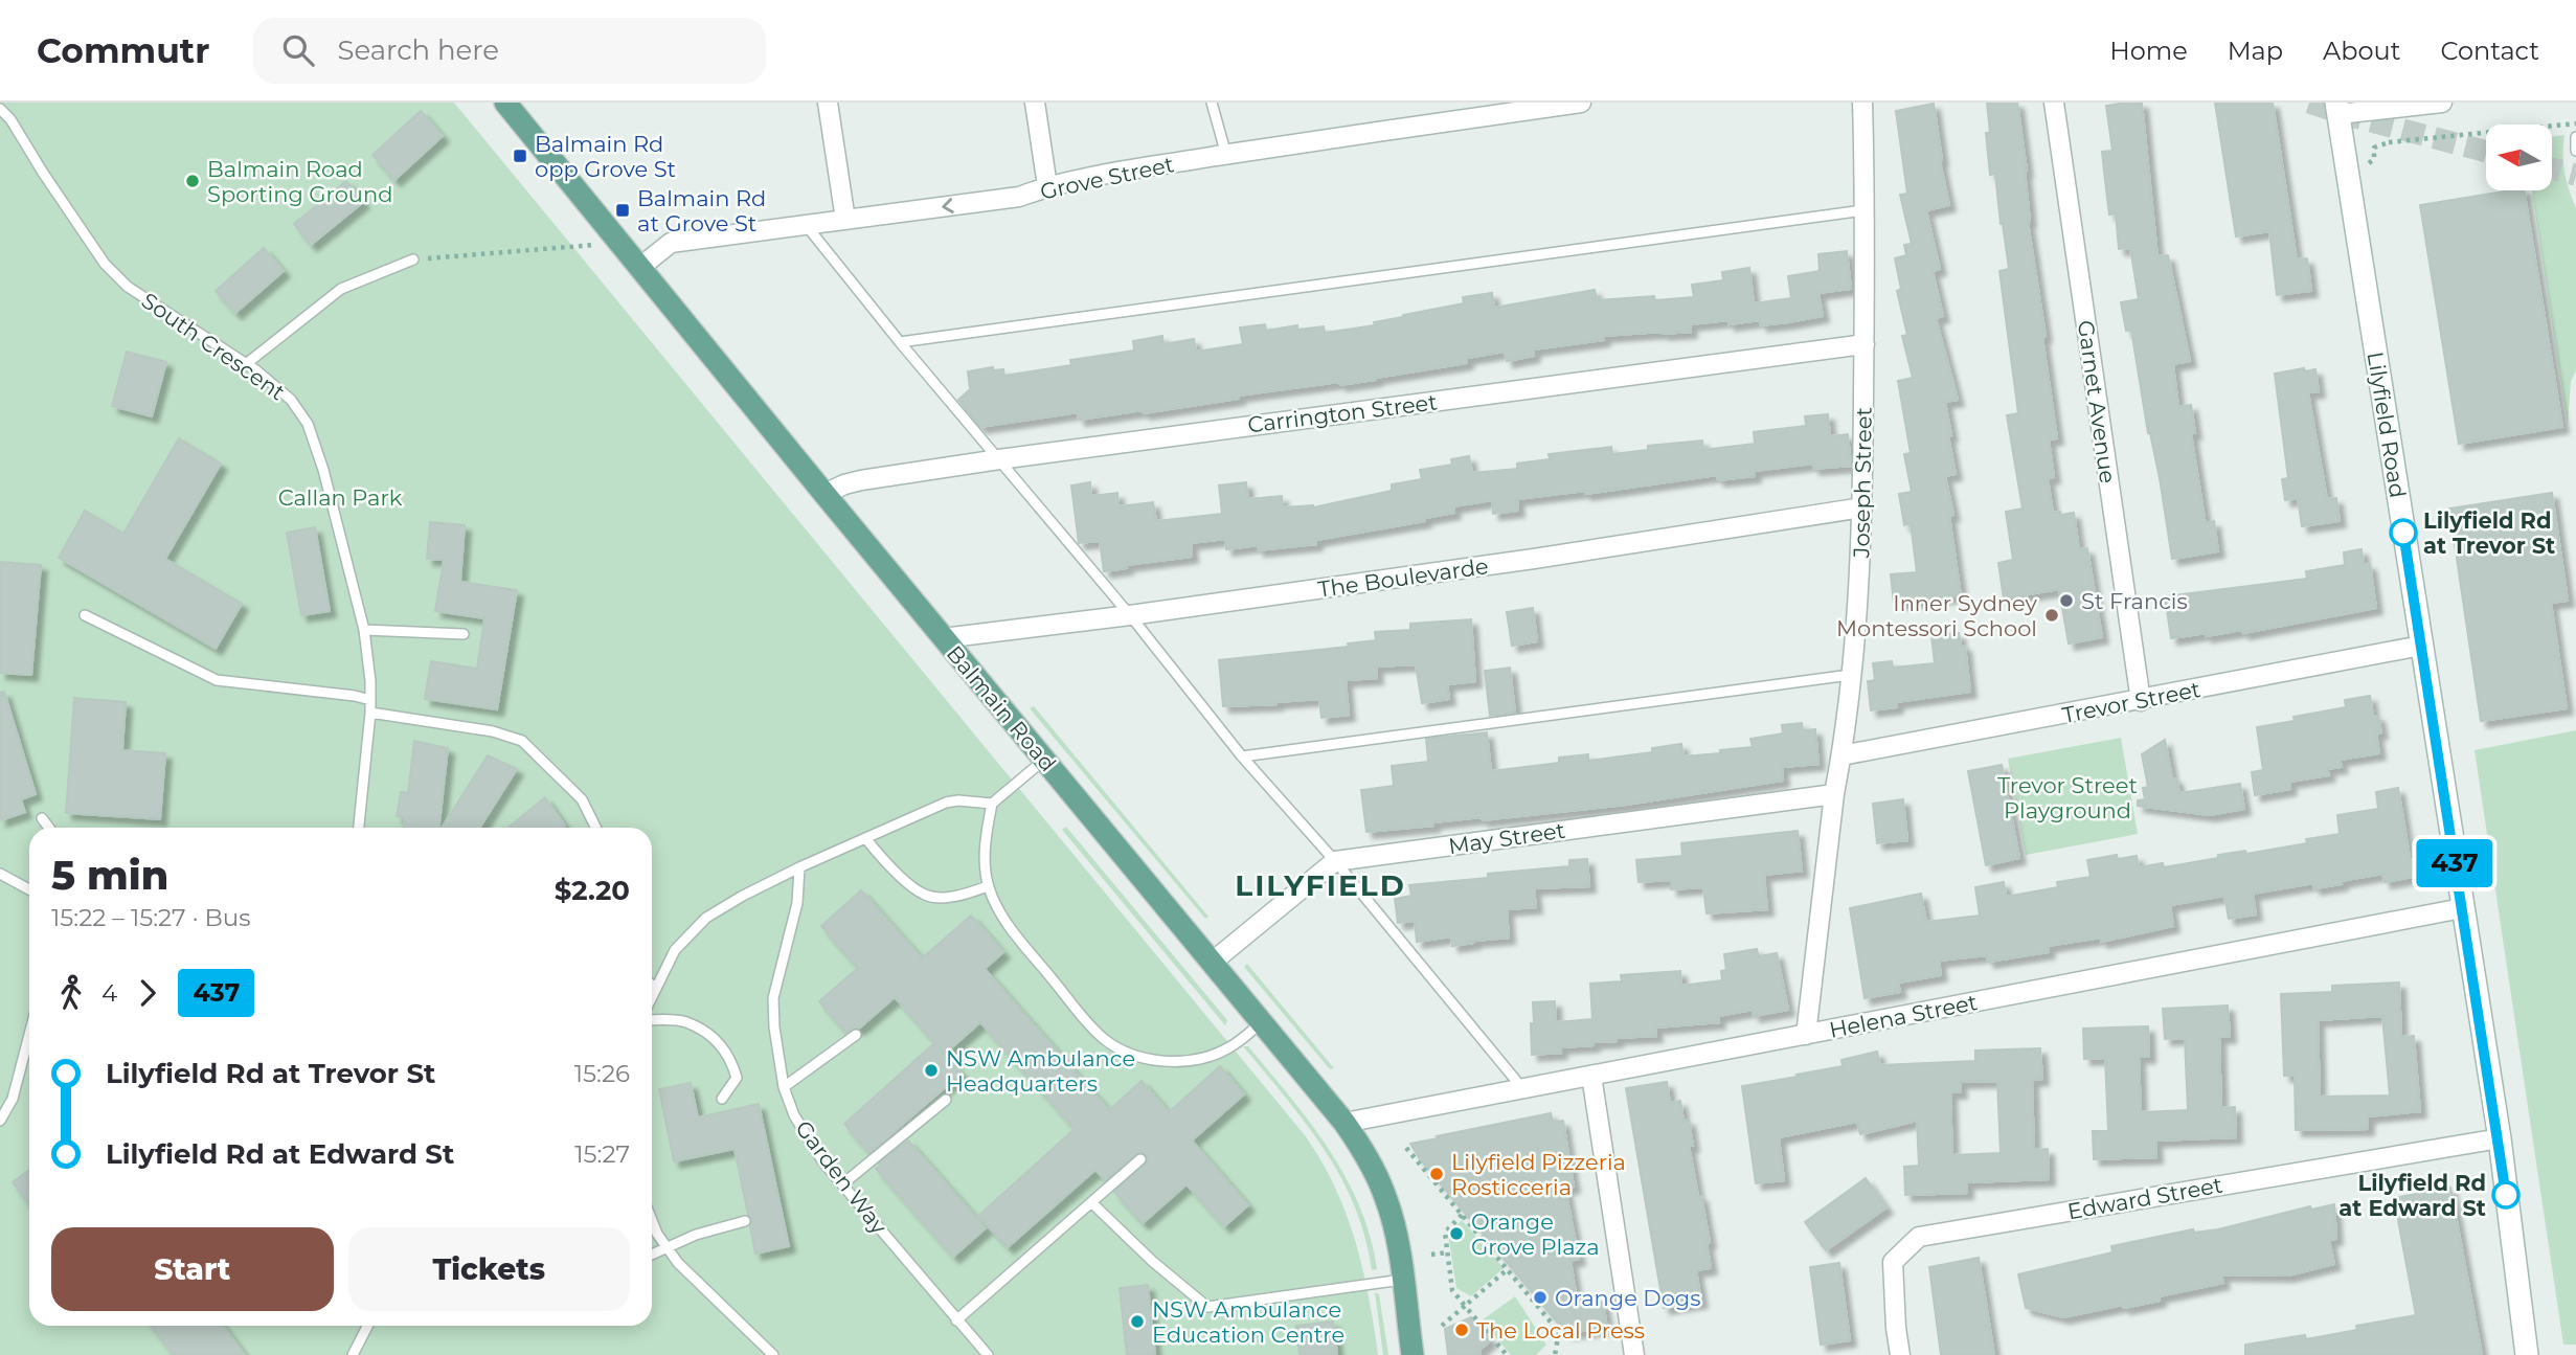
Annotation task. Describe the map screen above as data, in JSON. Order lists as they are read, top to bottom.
{
  "streets": {
    "main road": ["Lilyfield Road", "Balmain Road"],
    "street": [
      "Grove Street",
      "Garnet Avenue",
      "Carrington Street",
      "Joseph Street",
      "The Boulevarde",
      "Trevor Street",
      "May Street",
      "Helena Street",
      "Edward Street"
    ],
    "lane": ["South Crescent", "Garden Way"]
  },
  "crossings": [
    ["Grove Street", "Balmain Road"],
    ["Garnet Avenue", "Trevor Street"],
    ["Carrington Street", "Joseph Street"],
    ["Carrington Street", "Balmain Road"],
    ["Lilyfield Road", "Trevor Street"],
    ["Lilyfield Road", "Helena Street"],
    ["Lilyfield Road", "Edward Street"],
    ["Joseph Street", "The Boulevarde"],
    ["Joseph Street", "Trevor Street"],
    ["Joseph Street", "May Street"],
    ["Joseph Street", "Helena Street"],
    ["The Boulevarde", "Balmain Road"],
    ["Balmain Road", "Helena Street"]
  ],
  "districts": ["LILYFIELD"],
  "parks": ["Callan Park", "Trevor Street Playground"],
  "places": {
    "transit": ["Balmain Rd opp Grove St", "Balmain Rd at Grove St"],
    "other": [
      "Balmain Road Sporting Ground",
      "Lilyfield Rd at Trevor St",
      "St Francis",
      "Inner Sydney Montessori School",
      "NSW Ambulance Headquarters",
      "Lilyfield Pizzeria Rosticceria",
      "Lilyfield Rd at Edward St",
      "Orange Grove Plaza",
      "Orange Dogs",
      "NSW Ambulance Education Centre",
      "The Local Press"
    ]
  },
  "lines": ["bus line 437"],
  "north": "left",
  "page": {
    "header": "Commutr",
    "search": "Search here",
    "nav": [
      "Home",
      "Map",
      "About",
      "Contact"
    ],
    "on_map": "437",
    "heading": ["5 min", "15:22 – 15:27 · Bus", "$2.20"],
    "legs": ["4", "437"],
    "list": [
      {
        "name": "Lilyfield Rd at Trevor St",
        "value": "15:26"
      },
      {
        "name": "Lilyfield Rd at Edward St",
        "value": "15:27"
      }
    ],
    "buttons": ["Start", "Tickets"]
  }
}
